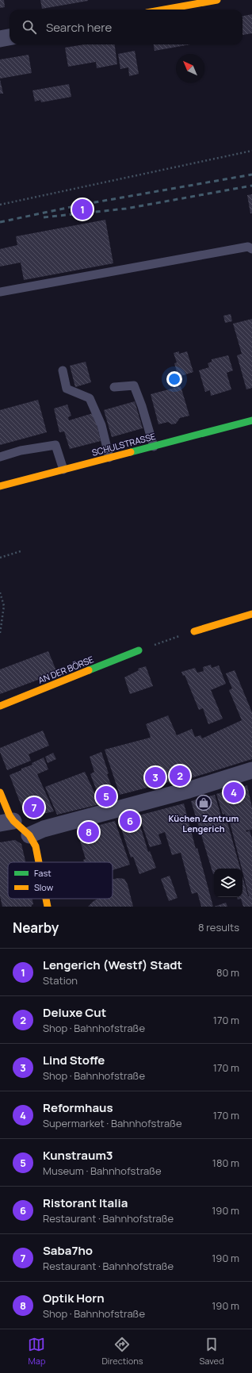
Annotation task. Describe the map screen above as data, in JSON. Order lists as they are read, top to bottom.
{
  "streets": {
    "street": ["SCHULSTRASSE", "AN DER BÖRSE"]
  },
  "places": {
    "shop": ["Küchen Zentrum Lengerich"]
  },
  "legend": ["Fast", "Slow"],
  "north": "top left",
  "page": {
    "search": "Search here",
    "pins": [
      "1",
      "2",
      "3",
      "4",
      "5",
      "7",
      "6",
      "8"
    ],
    "heading": ["Nearby", "8 results"],
    "list": [
      {
        "mark": "1",
        "name": "Lengerich (Westf) Stadt",
        "note": "Station",
        "value": "80 m"
      },
      {
        "mark": "2",
        "name": "Deluxe Cut",
        "note": "Shop · Bahnhofstraße",
        "value": "170 m"
      },
      {
        "mark": "3",
        "name": "Lind Stoffe",
        "note": "Shop · Bahnhofstraße",
        "value": "170 m"
      },
      {
        "mark": "4",
        "name": "Reformhaus",
        "note": "Supermarket · Bahnhofstraße",
        "value": "170 m"
      },
      {
        "mark": "5",
        "name": "Kunstraum3",
        "note": "Museum · Bahnhofstraße",
        "value": "180 m"
      },
      {
        "mark": "6",
        "name": "Ristorant Italia",
        "note": "Restaurant · Bahnhofstraße",
        "value": "190 m"
      },
      {
        "mark": "7",
        "name": "Saba7ho",
        "note": "Restaurant · Bahnhofstraße",
        "value": "190 m"
      },
      {
        "mark": "8",
        "name": "Optik Horn",
        "note": "Shop · Bahnhofstraße",
        "value": "190 m"
      }
    ],
    "nav": ["Map", "Directions", "Saved"]
  }
}
